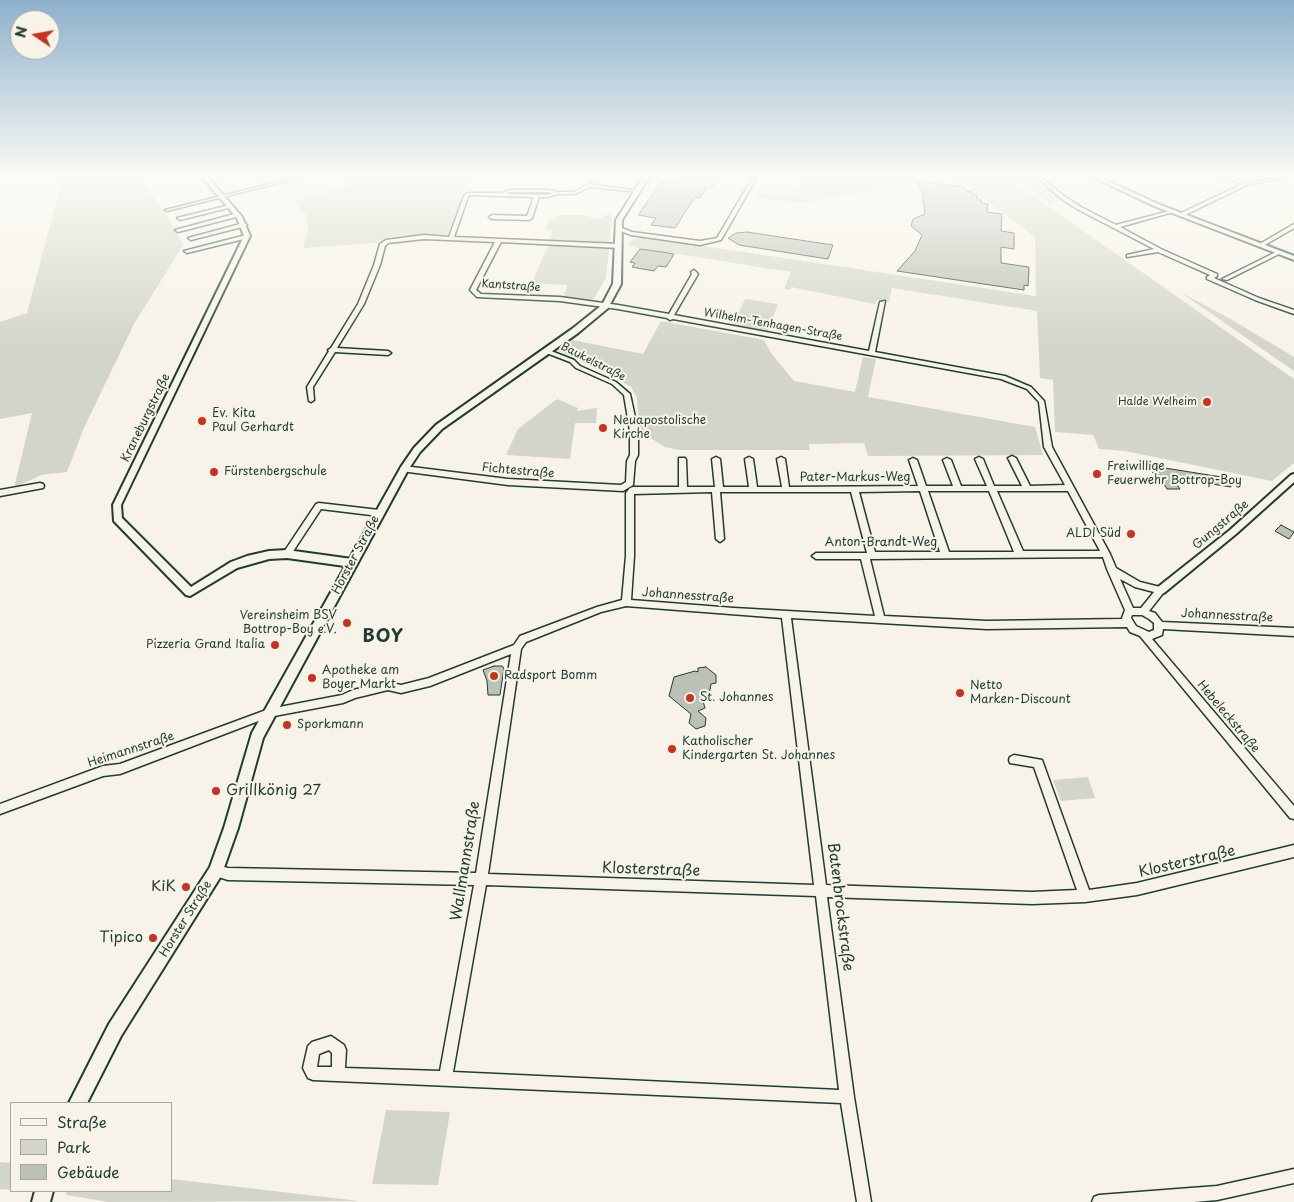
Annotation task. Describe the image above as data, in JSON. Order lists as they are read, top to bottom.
{
  "streets": {
    "main road": ["Horster Straße"],
    "street": [
      "Kantstraße",
      "Wilhelm-Tenhagen-Straße",
      "Baukelstraße",
      "Kraneburgstraße",
      "Fichtestraße",
      "Pater-Markus-Weg",
      "Gungstraße",
      "Anton-Brandt-Weg",
      "Johannesstraße",
      "Hebeleckstraße",
      "Heimannstraße",
      "Wallmannstraße",
      "Klosterstraße",
      "Batenbrockstraße"
    ]
  },
  "crossings": [
    ["Kantstraße", "Wilhelm-Tenhagen-Straße"],
    ["Kantstraße", "Horster Straße"],
    ["Wilhelm-Tenhagen-Straße", "Pater-Markus-Weg"],
    ["Wilhelm-Tenhagen-Straße", "Gungstraße"],
    ["Wilhelm-Tenhagen-Straße", "Anton-Brandt-Weg"],
    ["Wilhelm-Tenhagen-Straße", "Horster Straße"],
    ["Wilhelm-Tenhagen-Straße", "Johannesstraße"],
    ["Wilhelm-Tenhagen-Straße", "Hebeleckstraße"],
    ["Baukelstraße", "Fichtestraße"],
    ["Baukelstraße", "Pater-Markus-Weg"],
    ["Baukelstraße", "Horster Straße"],
    ["Baukelstraße", "Johannesstraße"],
    ["Fichtestraße", "Pater-Markus-Weg"],
    ["Fichtestraße", "Horster Straße"],
    ["Pater-Markus-Weg", "Anton-Brandt-Weg"],
    ["Gungstraße", "Johannesstraße"],
    ["Gungstraße", "Hebeleckstraße"],
    ["Horster Straße", "Johannesstraße"],
    ["Horster Straße", "Heimannstraße"],
    ["Horster Straße", "Klosterstraße"],
    ["Johannesstraße", "Hebeleckstraße"],
    ["Johannesstraße", "Heimannstraße"],
    ["Johannesstraße", "Wallmannstraße"],
    ["Johannesstraße", "Batenbrockstraße"],
    ["Wallmannstraße", "Klosterstraße"],
    ["Klosterstraße", "Batenbrockstraße"]
  ],
  "districts": ["BOY"],
  "places": [
    "Halde Welheim",
    "Ev. Kita Paul Gerhardt",
    "Neuapostolische Kirche",
    "Fürstenbergschule",
    "Freiwillige Feuerwehr Bottrop-Boy",
    "ALDI Süd",
    "Vereinsheim BSV Bottrop-Boy e.V.",
    "Pizzeria Grand Italia",
    "Radsport Bomm",
    "Apotheke am Boyer Markt",
    "Netto Marken-Discount",
    "St. Johannes",
    "Sporkmann",
    "Katholischer Kindergarten St. Johannes",
    "Grillkönig 27",
    "KiK",
    "Tipico"
  ],
  "legend": ["Straße", "Park", "Gebäude"],
  "north": "left"
}
